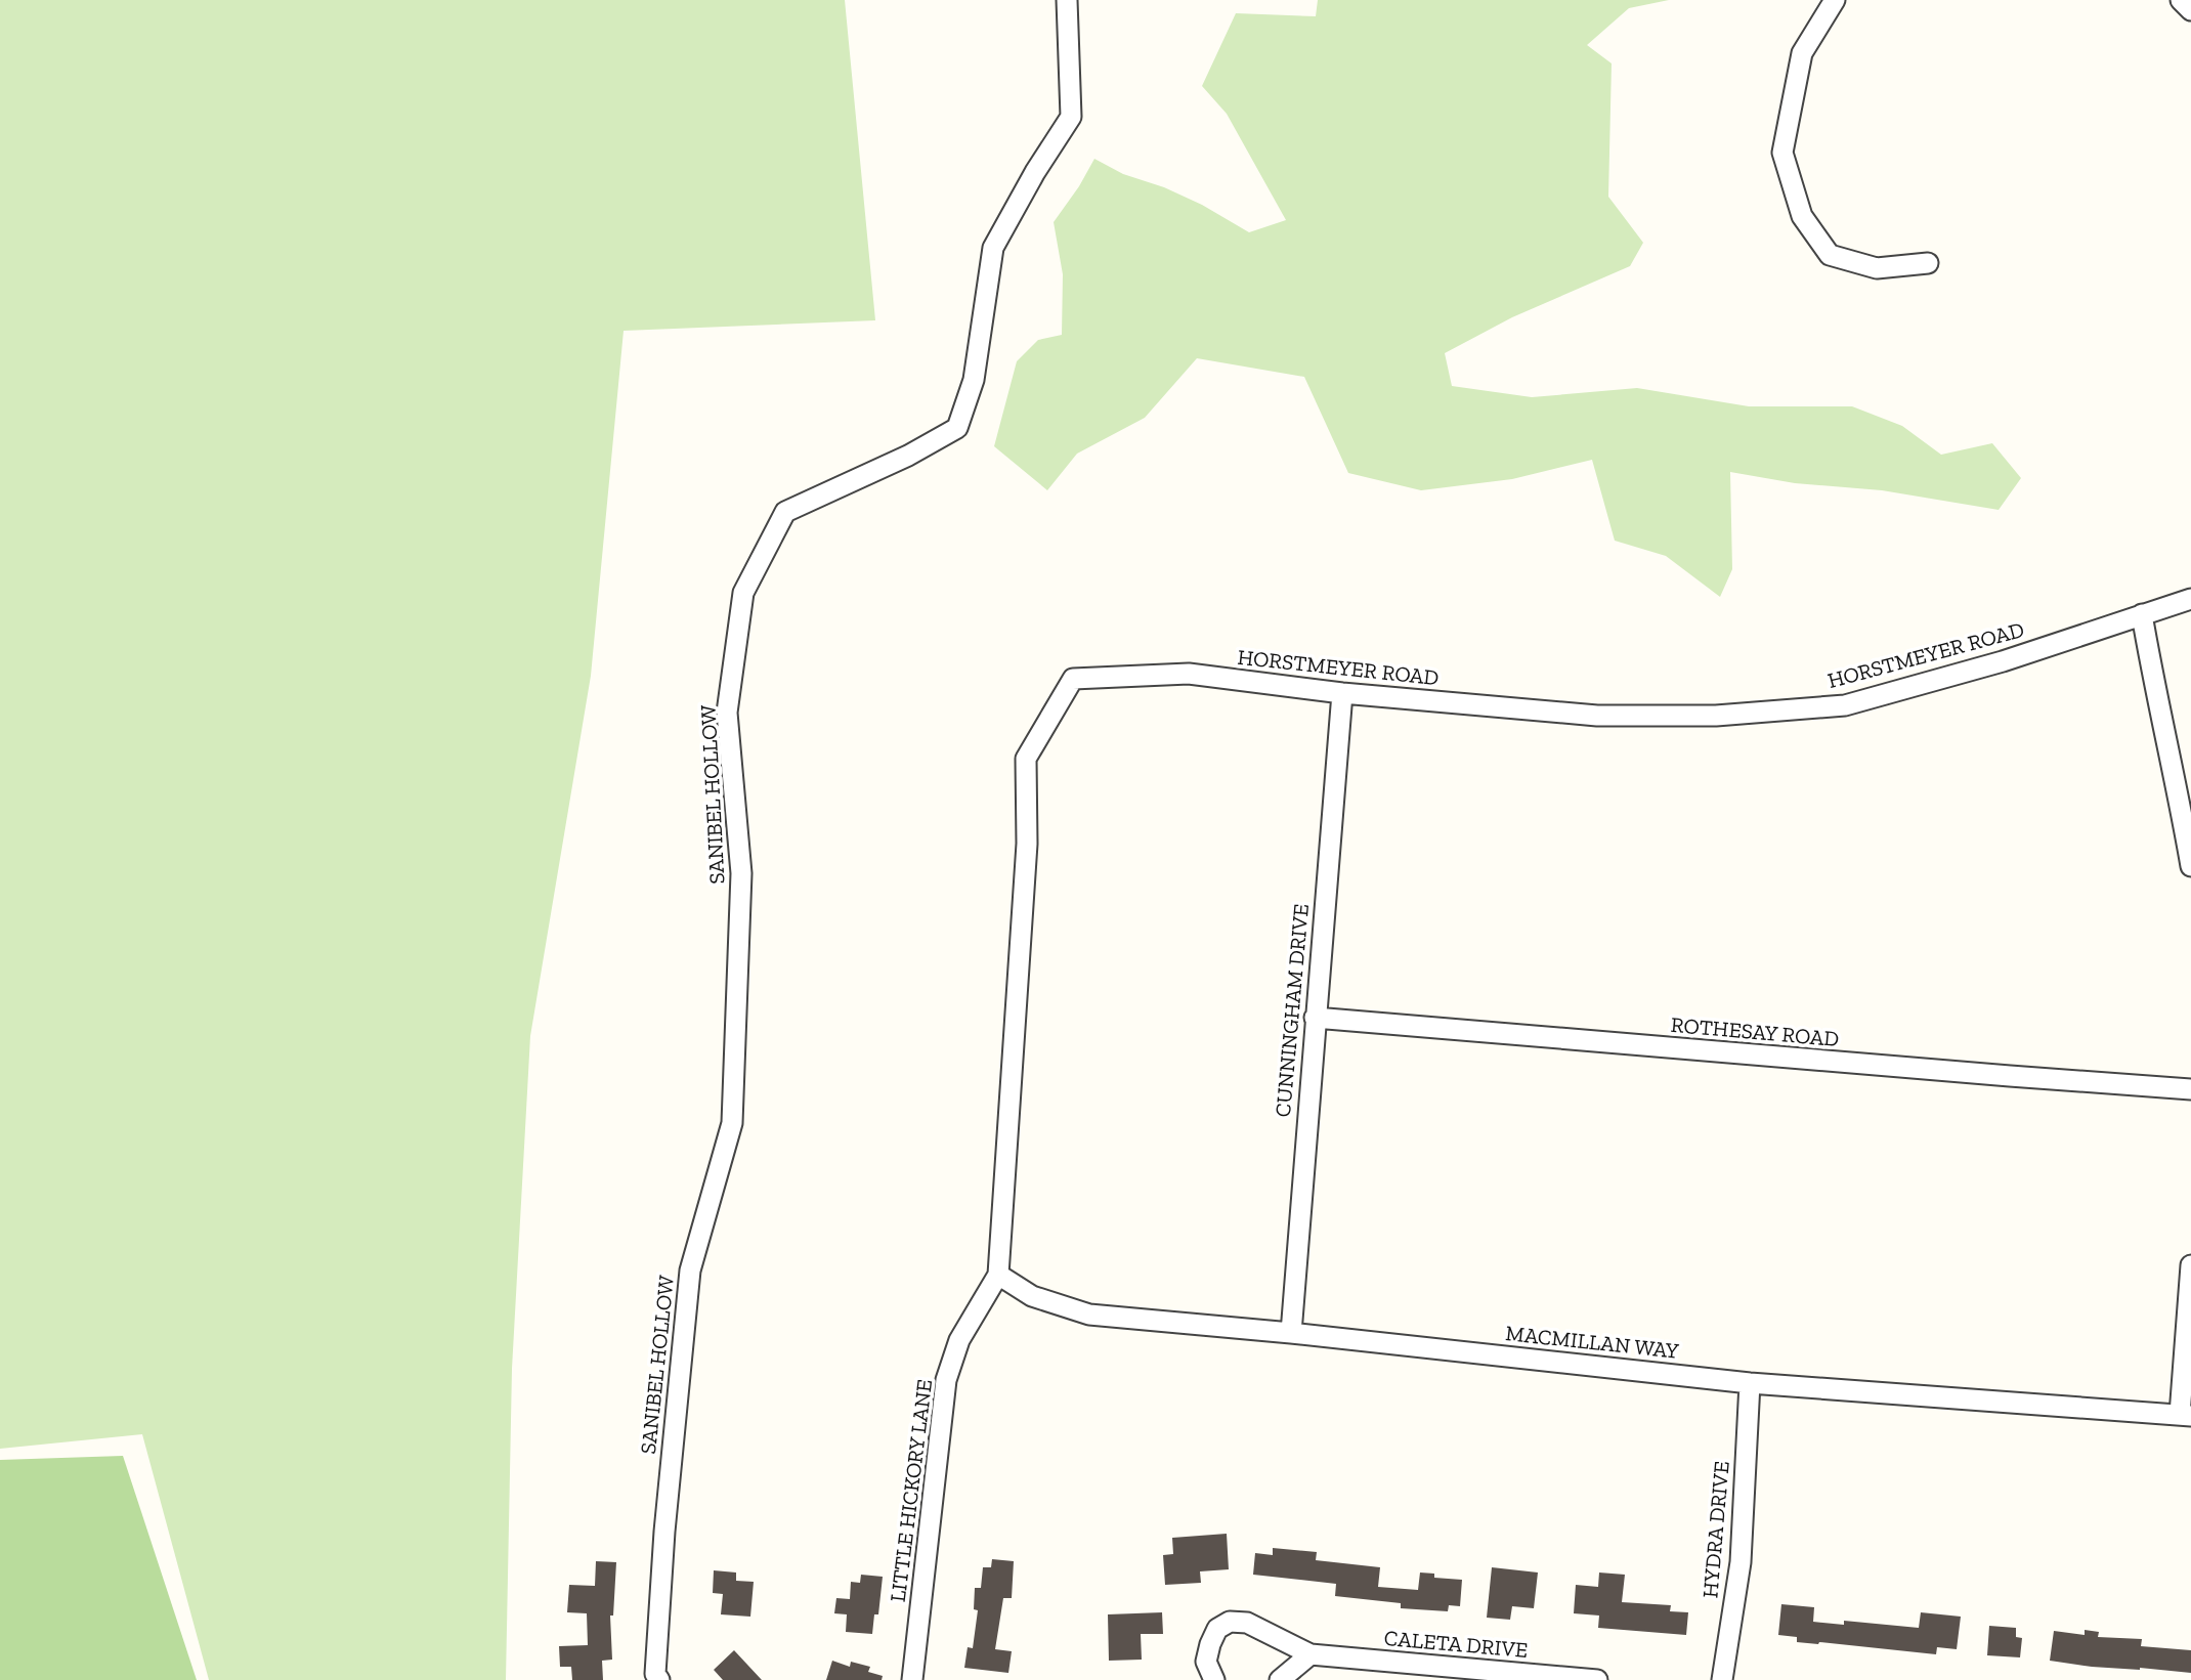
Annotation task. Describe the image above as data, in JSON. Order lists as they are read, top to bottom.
{
  "streets": {
    "street": [
      "HORSTMEYER ROAD",
      "SANIBEL HOLLOW",
      "CUNNINGHAM DRIVE",
      "ROTHESAY ROAD",
      "MACMILLAN WAY",
      "LITTLE HICKORY LANE",
      "HYDRA DRIVE",
      "CALETA DRIVE"
    ]
  },
  "crossings": [
    ["HORSTMEYER ROAD", "CUNNINGHAM DRIVE"],
    ["HORSTMEYER ROAD", "MACMILLAN WAY"],
    ["HORSTMEYER ROAD", "LITTLE HICKORY LANE"],
    ["CUNNINGHAM DRIVE", "ROTHESAY ROAD"],
    ["CUNNINGHAM DRIVE", "MACMILLAN WAY"],
    ["MACMILLAN WAY", "LITTLE HICKORY LANE"],
    ["MACMILLAN WAY", "HYDRA DRIVE"]
  ]
}
